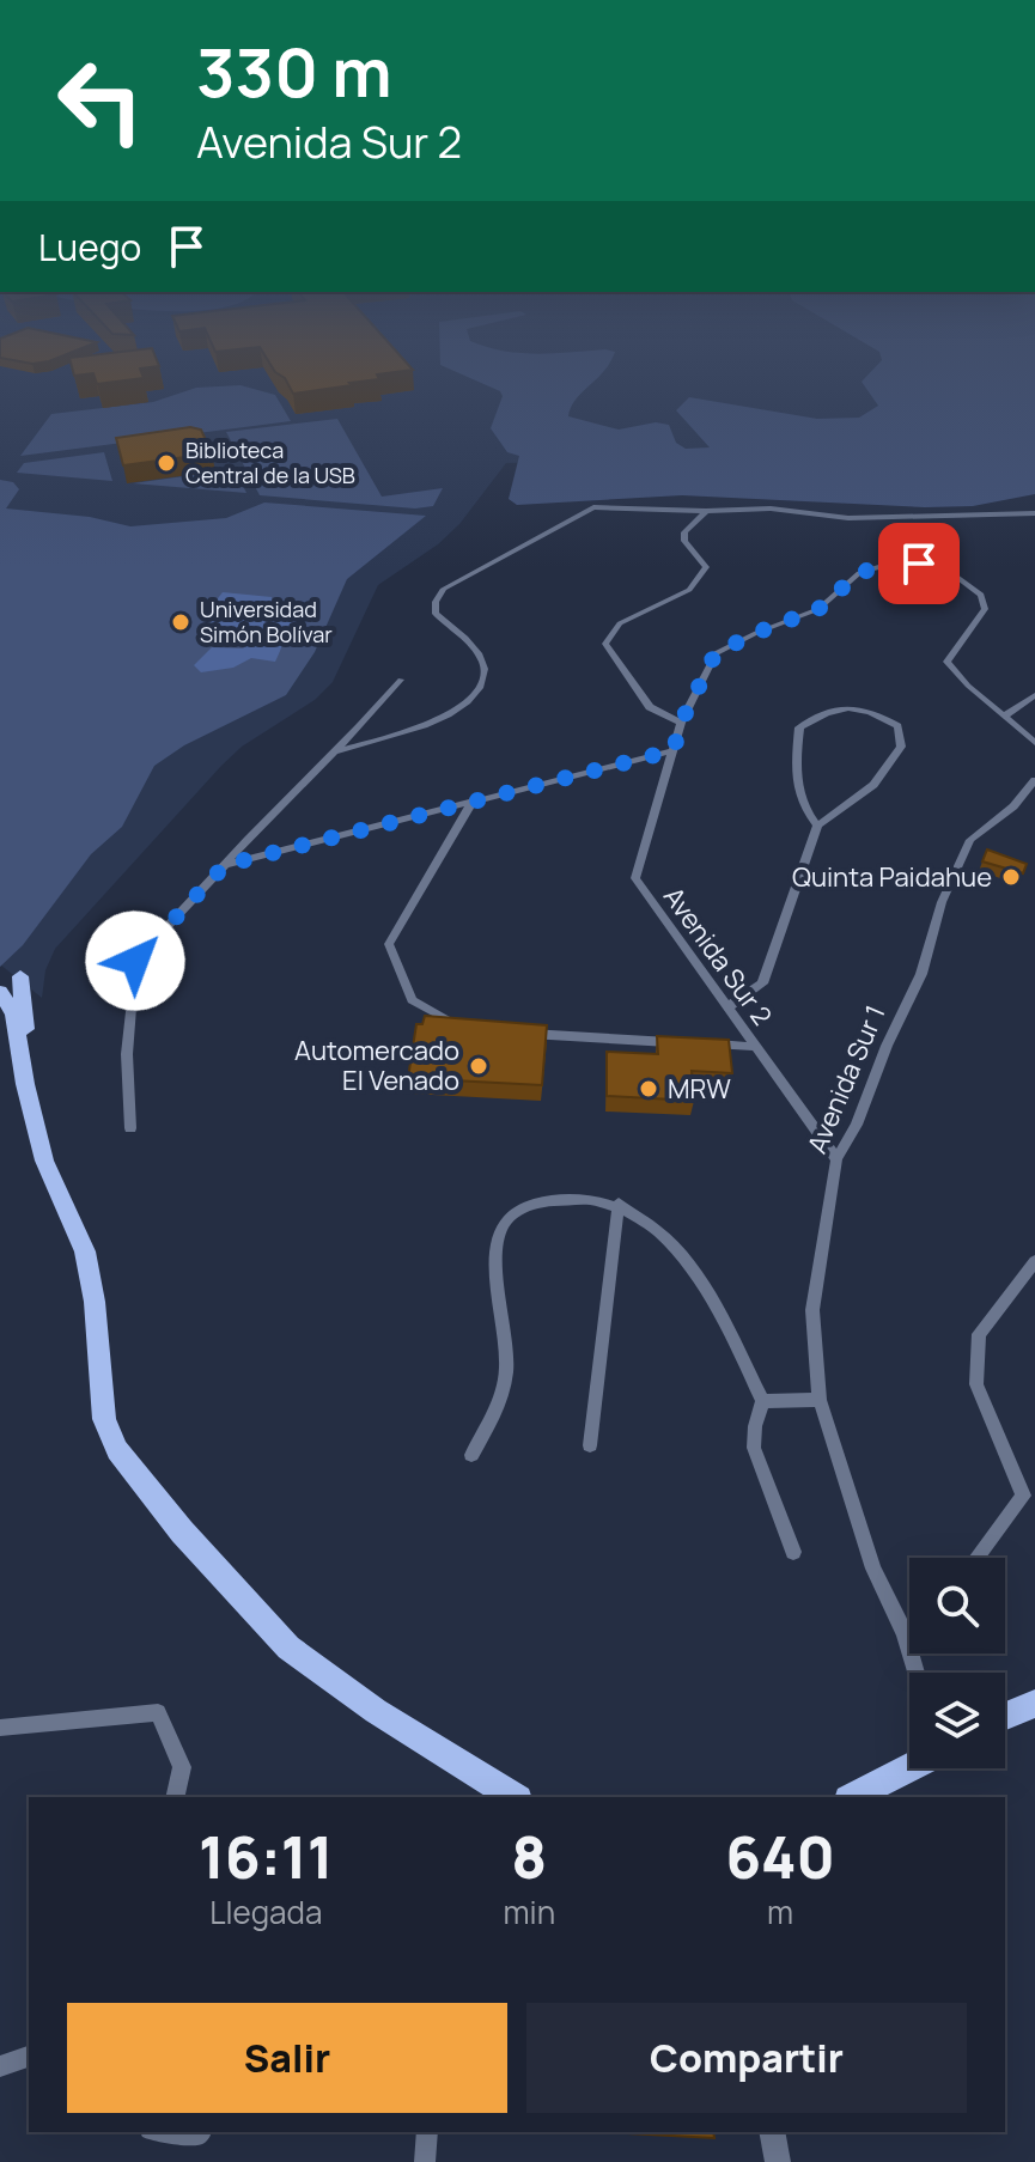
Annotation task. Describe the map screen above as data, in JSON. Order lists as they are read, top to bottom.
{
  "streets": {
    "street": ["Avenida Sur 2", "Avenida Sur 1"]
  },
  "crossings": [
    ["Avenida Sur 2", "Avenida Sur 1"]
  ],
  "places": [
    "Biblioteca Central de la USB",
    "Universidad Simón Bolívar",
    "Quinta Paidahue",
    "Automercado El Venado",
    "MRW"
  ],
  "page": {
    "turn": ["330 m", "Avenida Sur 2"],
    "then": "Luego",
    "eta": [
      "16:11",
      "Llegada",
      "8",
      "min",
      "640",
      "m"
    ],
    "buttons": ["Salir", "Compartir"]
  }
}
